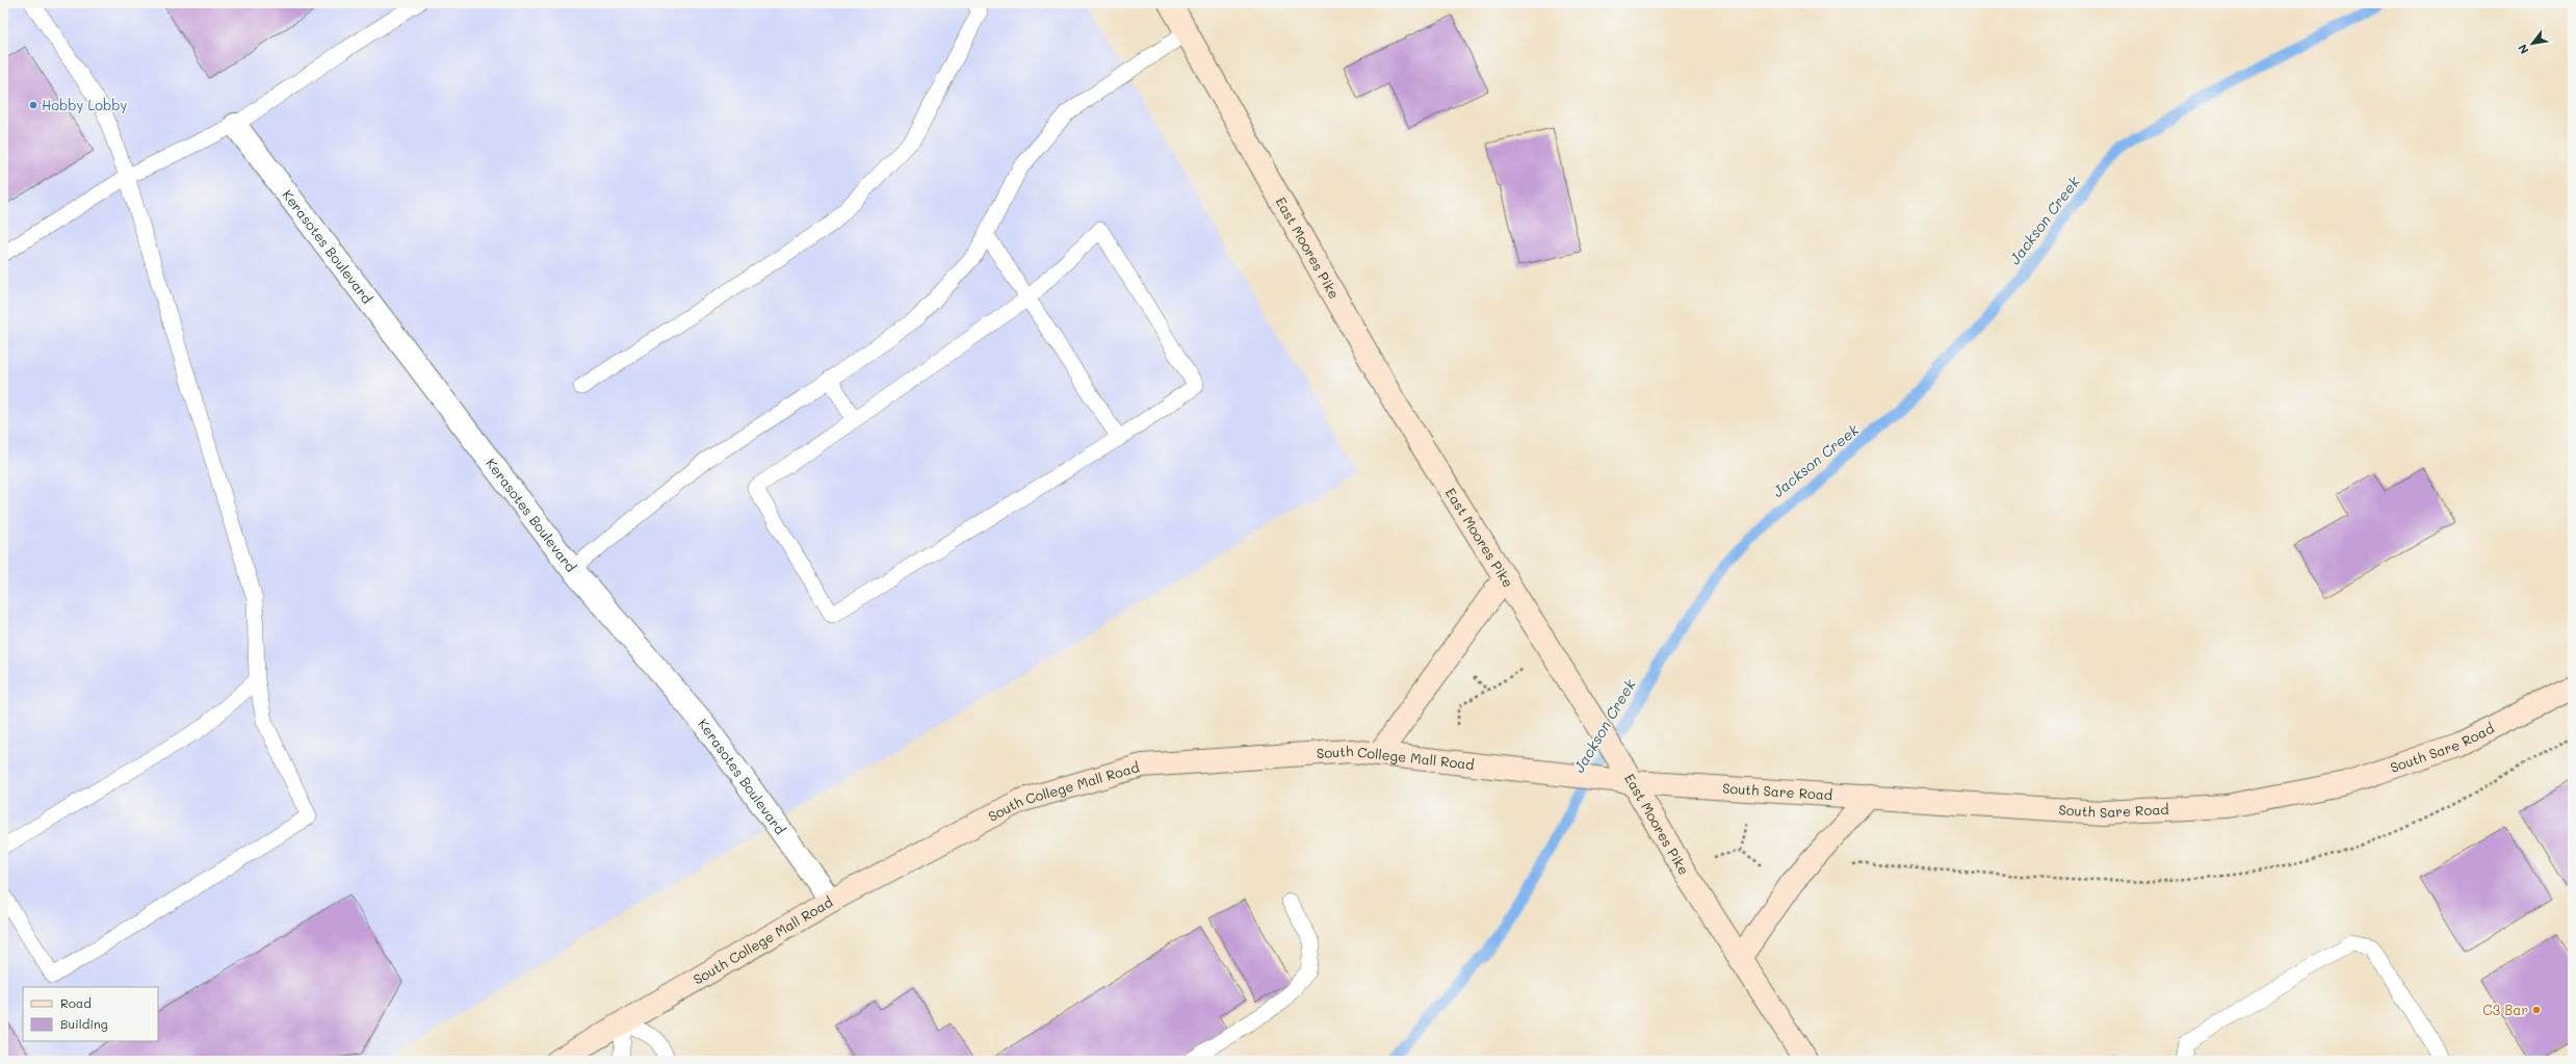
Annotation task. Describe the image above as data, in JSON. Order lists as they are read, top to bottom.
{
  "streets": {
    "main road": ["East Moores Pike", "South Sare Road", "South College Mall Road"],
    "street": ["Kerasotes Boulevard"]
  },
  "crossings": [
    ["Kerasotes Boulevard", "South College Mall Road"],
    ["East Moores Pike", "South Sare Road"],
    ["East Moores Pike", "South College Mall Road"],
    ["South Sare Road", "South College Mall Road"]
  ],
  "water": ["Jackson Creek"],
  "places": ["Hobby Lobby", "C3 Bar"],
  "legend": ["Road", "Building"],
  "north": "bottom left"
}
